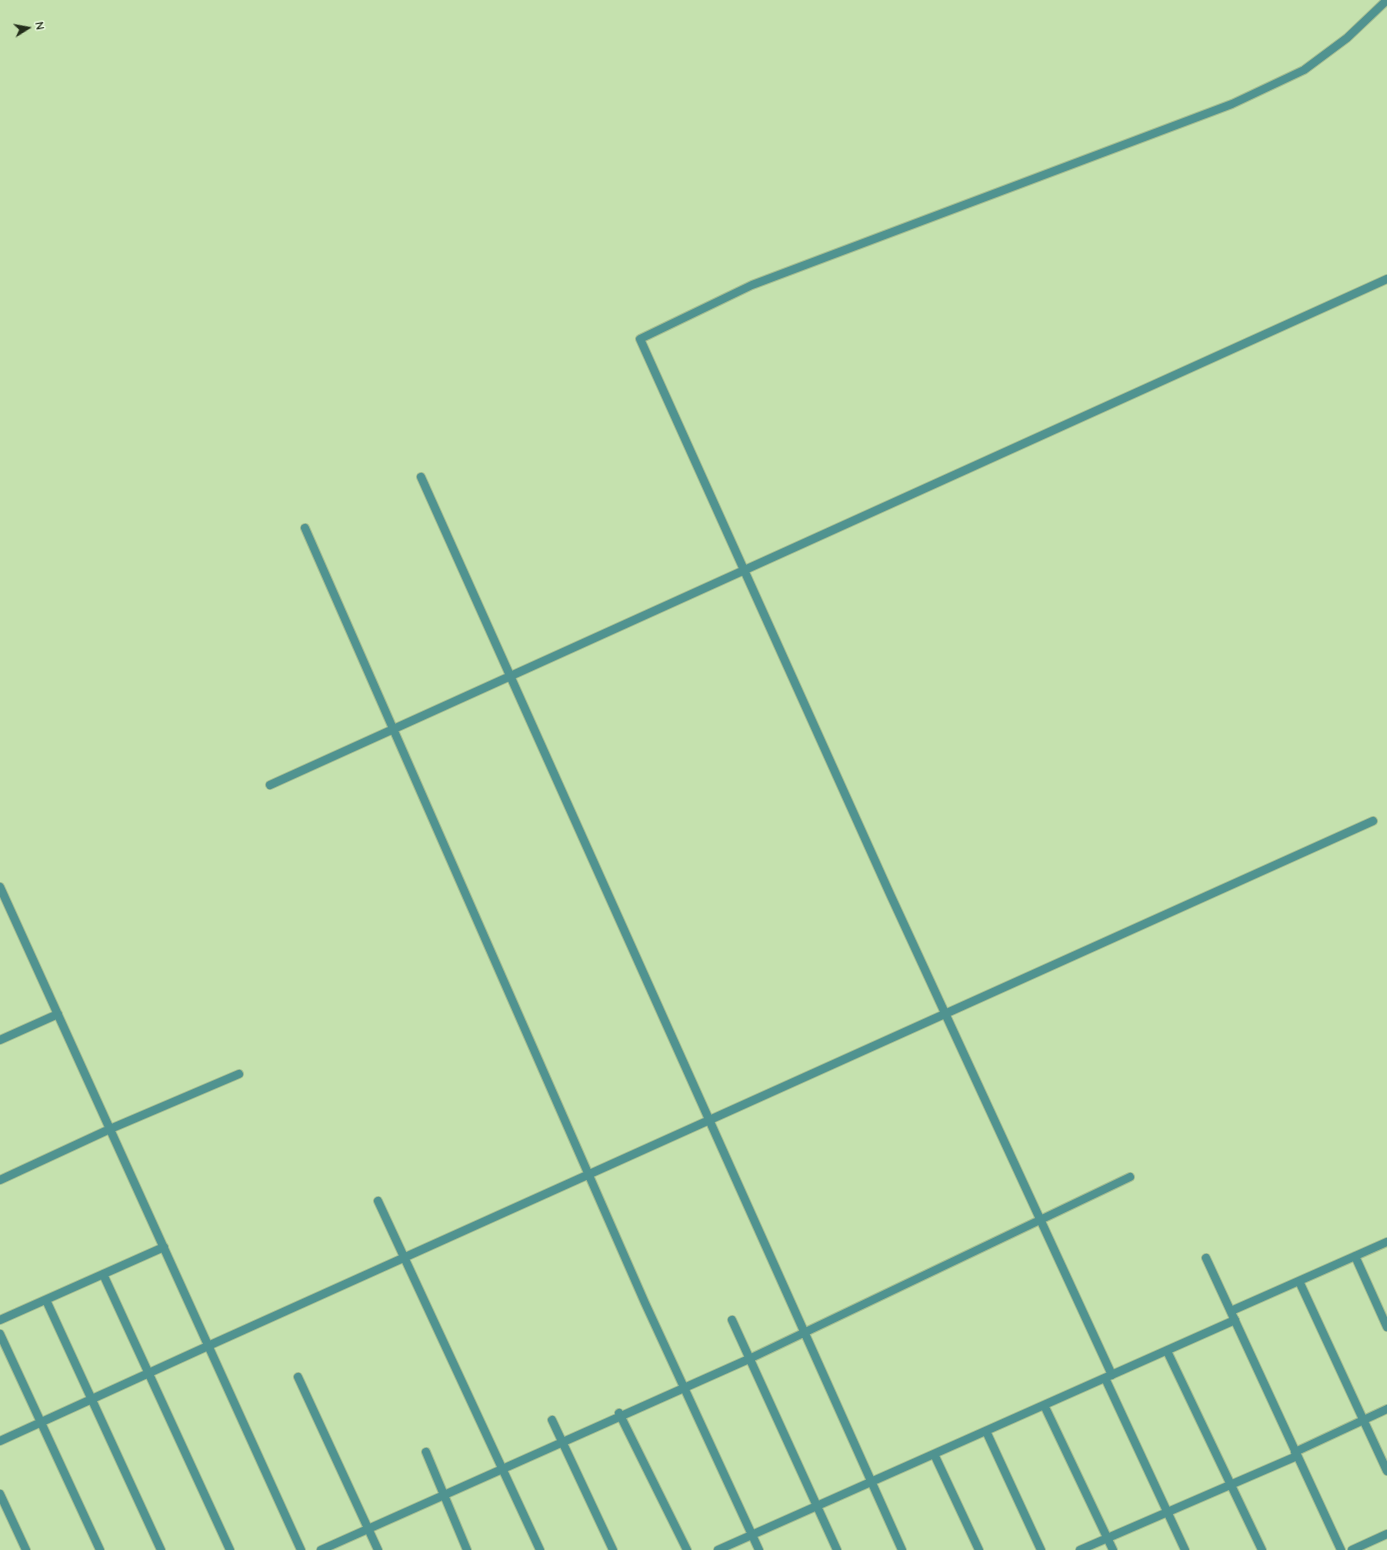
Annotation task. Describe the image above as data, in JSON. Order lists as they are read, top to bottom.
{
  "north": "right"
}
